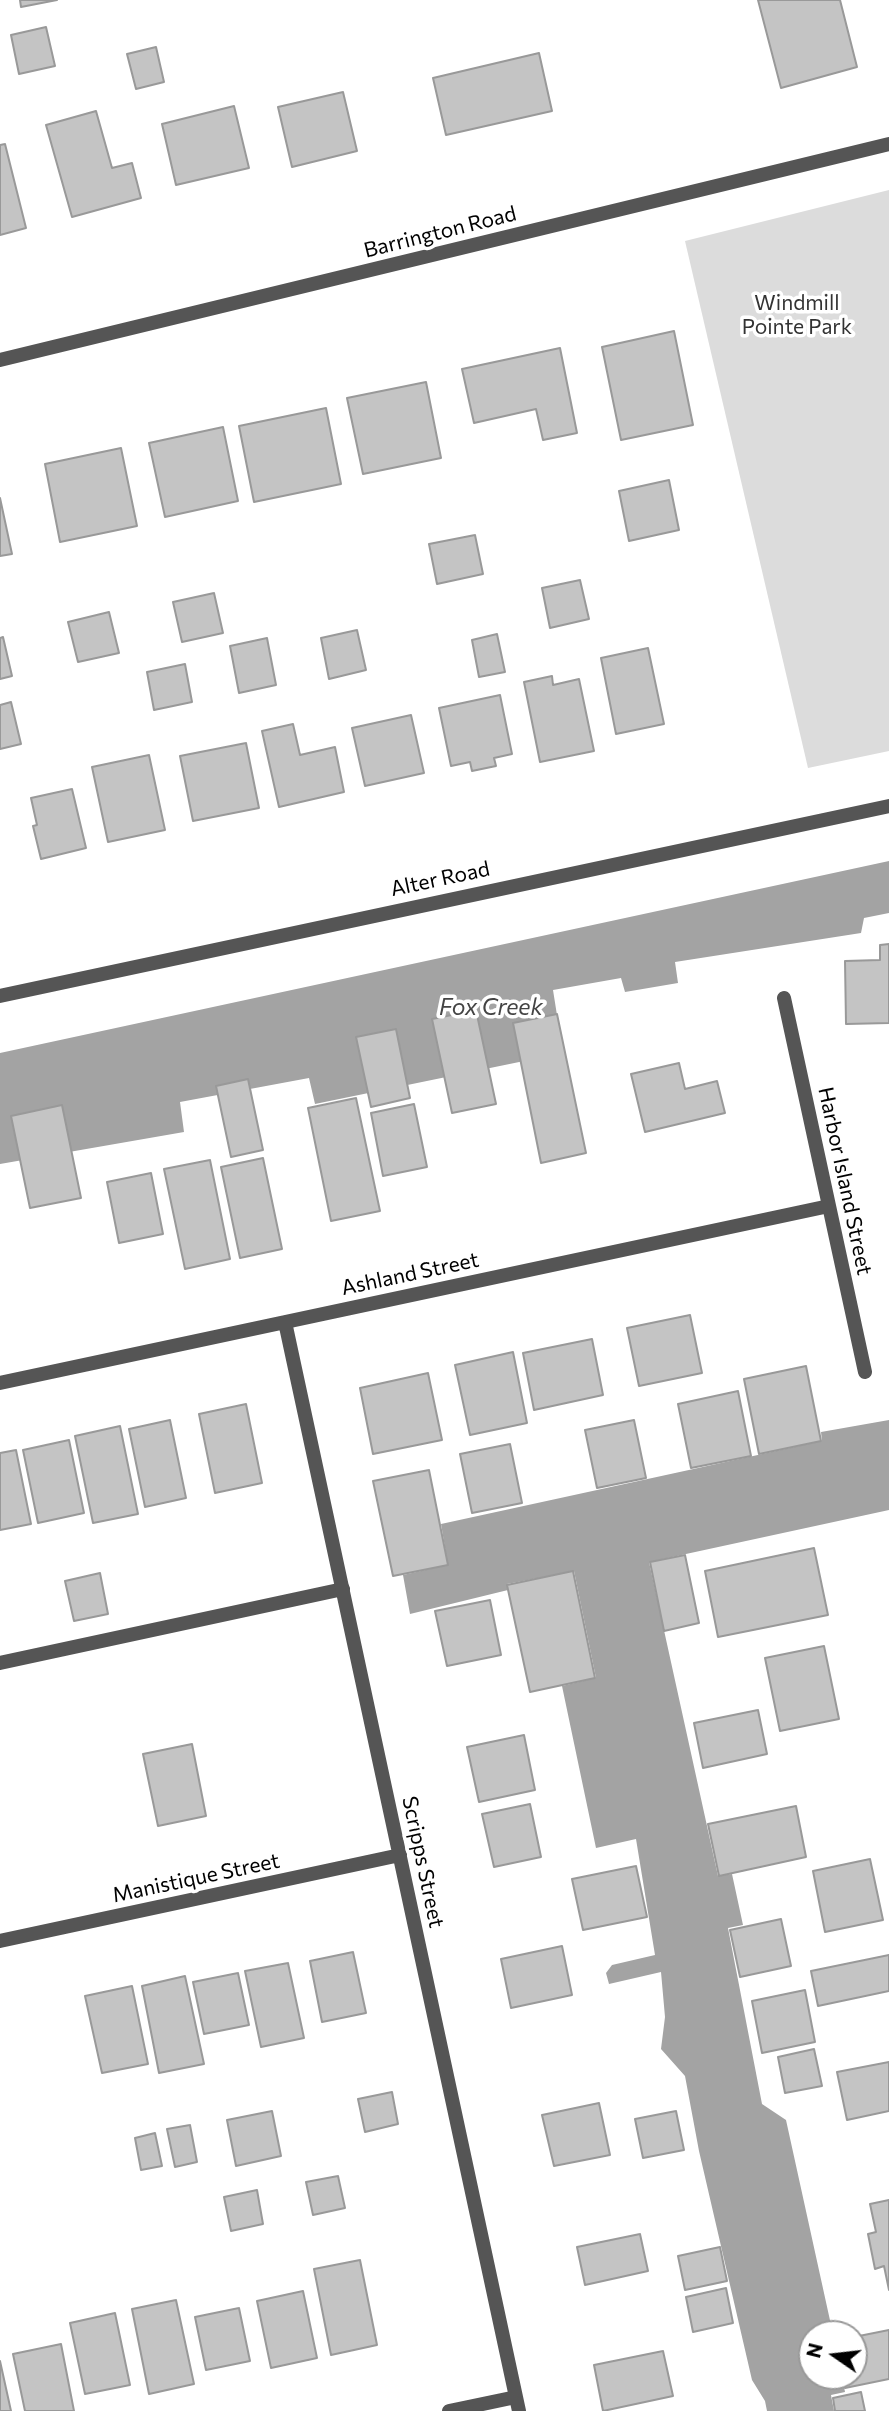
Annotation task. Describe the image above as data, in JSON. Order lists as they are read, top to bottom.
{
  "streets": {
    "street": [
      "Barrington Road",
      "Alter Road",
      "Harbor Island Street",
      "Ashland Street",
      "Scripps Street",
      "Manistique Street"
    ]
  },
  "crossings": [
    ["Harbor Island Street", "Ashland Street"],
    ["Ashland Street", "Scripps Street"],
    ["Scripps Street", "Manistique Street"]
  ],
  "water": ["Fox Creek"],
  "parks": ["Windmill Pointe Park"],
  "north": "left"
}
